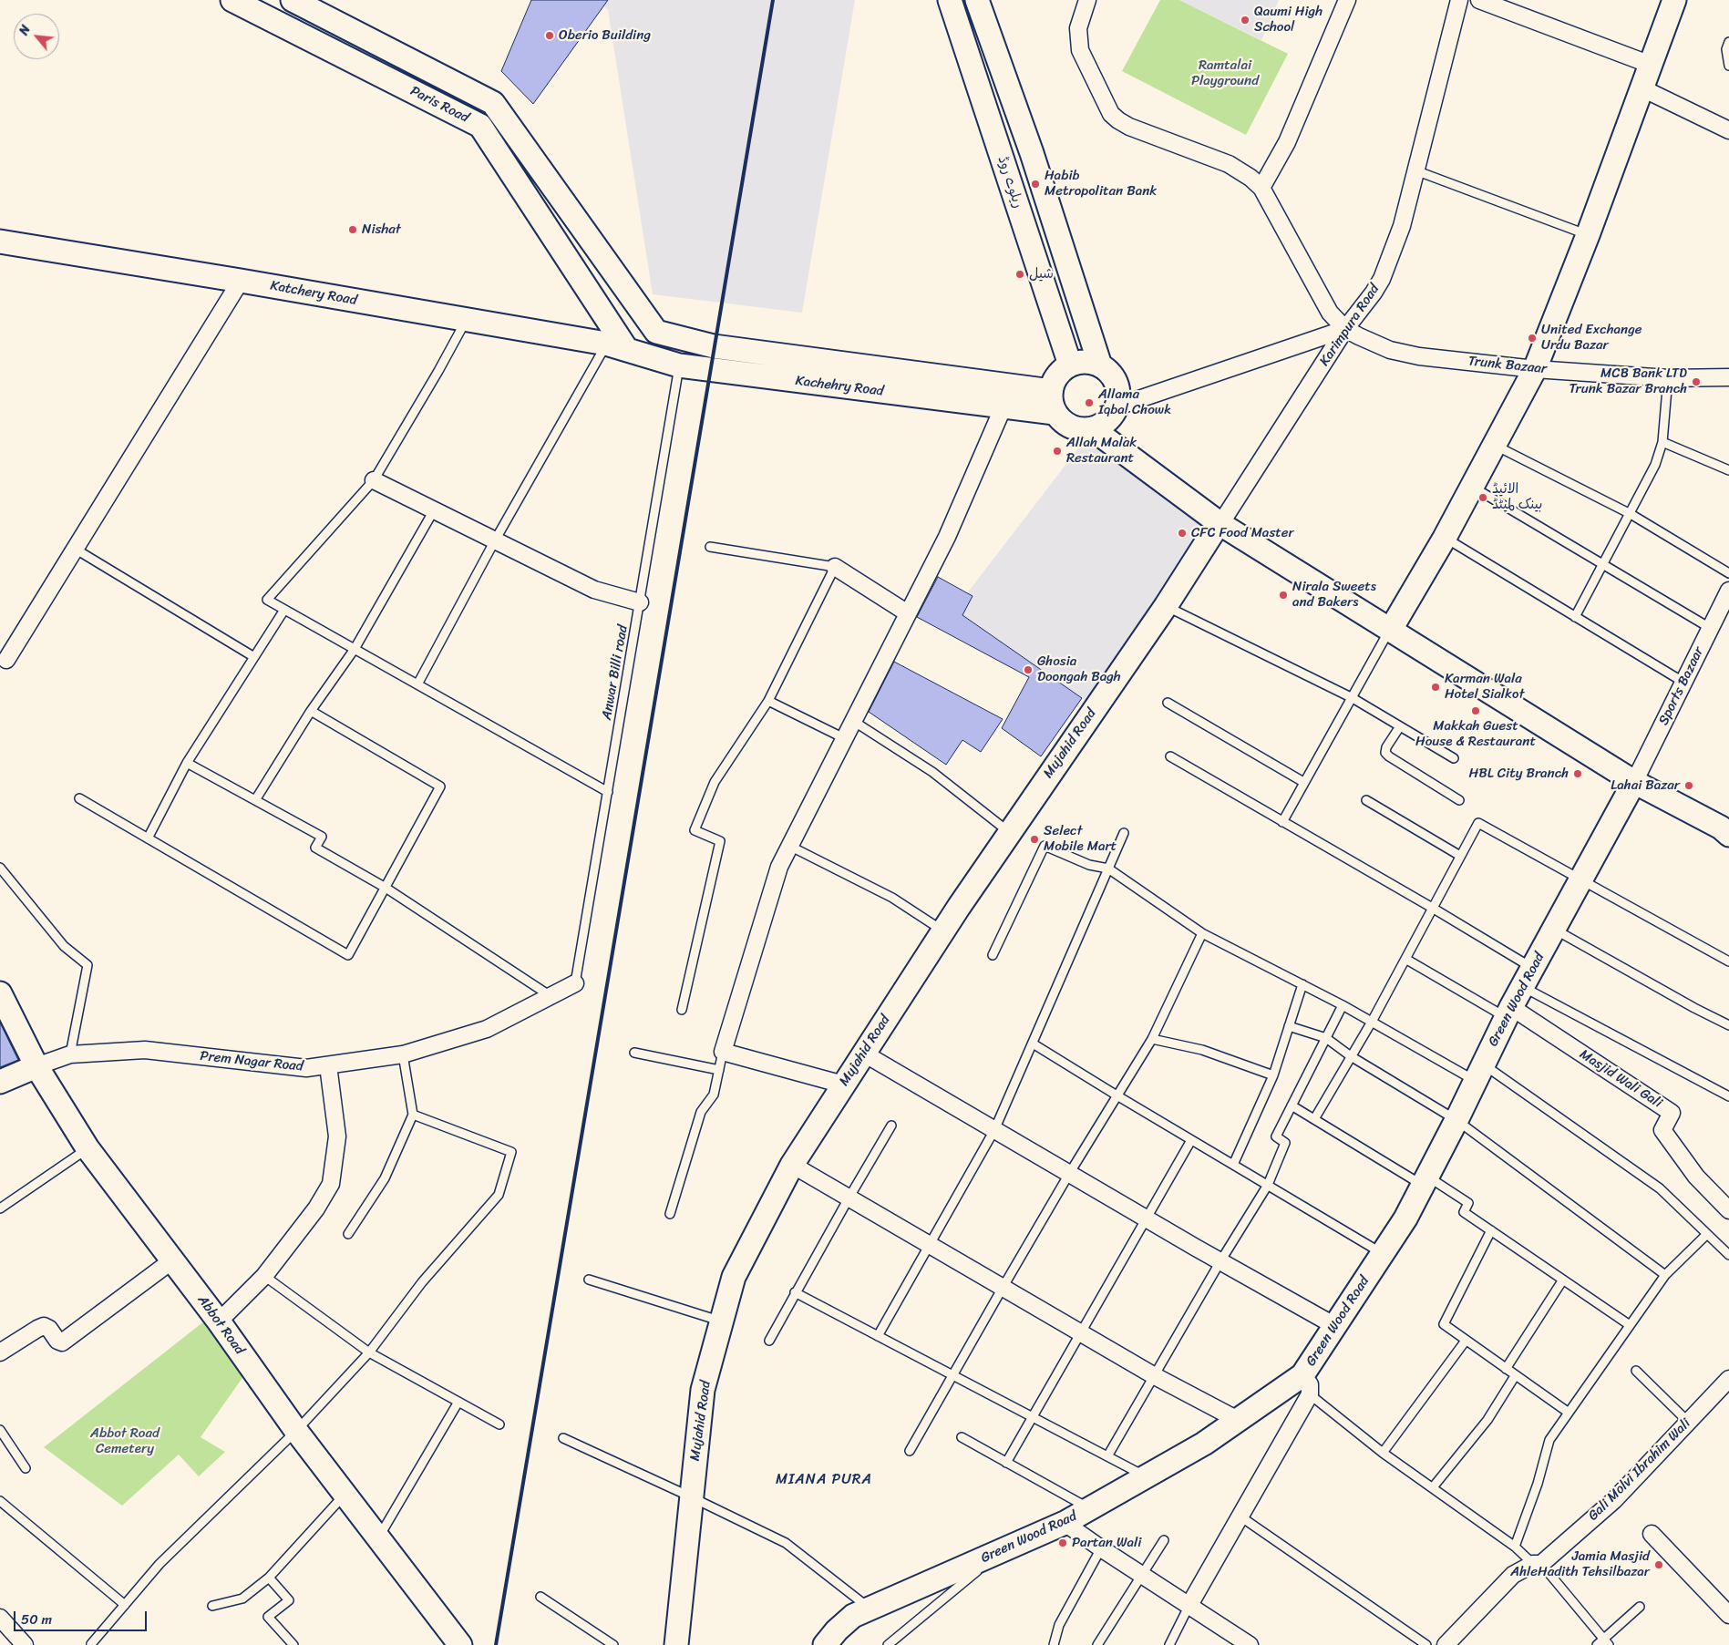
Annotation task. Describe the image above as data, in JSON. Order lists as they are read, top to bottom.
{
  "streets": {
    "main road": [
      "Paris Road",
      "ریلوے روڈ",
      "Katchery Road",
      "Kachehry Road",
      "Mujahid Road",
      "Green Wood Road",
      "Prem Nagar Road",
      "Abbot Road"
    ],
    "street": [
      "Karimpura Road",
      "Trunk Bazaar",
      "Sports Bazaar",
      "Masjid Wali Gali",
      "Gali Molvi Ibrahim Wali"
    ],
    "lane": ["Anwar Billi road"]
  },
  "crossings": [
    ["Paris Road", "Katchery Road"],
    ["Paris Road", "Kachehry Road"],
    ["ریلوے روڈ", "Kachehry Road"],
    ["Katchery Road", "Kachehry Road"],
    ["Karimpura Road", "Trunk Bazaar"],
    ["Karimpura Road", "Mujahid Road"],
    ["Kachehry Road", "Anwar Billi road"],
    ["Anwar Billi road", "Prem Nagar Road"],
    ["Sports Bazaar", "Green Wood Road"],
    ["Green Wood Road", "Masjid Wali Gali"],
    ["Prem Nagar Road", "Abbot Road"]
  ],
  "districts": ["MIANA PURA"],
  "parks": ["Ramtalai Playground", "Abbot Road Cemetery"],
  "places": [
    "Qaumi High School",
    "Oberio Building",
    "Habib Metropolitan Bank",
    "Nishat",
    "شیل",
    "United Exchange Urdu Bazar",
    "MCB Bank LTD Trunk Bazar Branch",
    "Allama Iqbal Chowk",
    "Allah Malak Restaurant",
    "الائیڈ بینک لمیٹڈ",
    "CFC Food Master",
    "Nirala Sweets and Bakers",
    "Ghosia Doongah Bagh",
    "Karman Wala Hotel Sialkot",
    "Makkah Guest House & Restaurant",
    "HBL City Branch",
    "Lahai Bazar",
    "Select Mobile Mart",
    "Partan Wali",
    "Jamia Masjid AhleHadith Tehsilbazar"
  ],
  "scale_bar": "50 m",
  "north": "top left"
}
